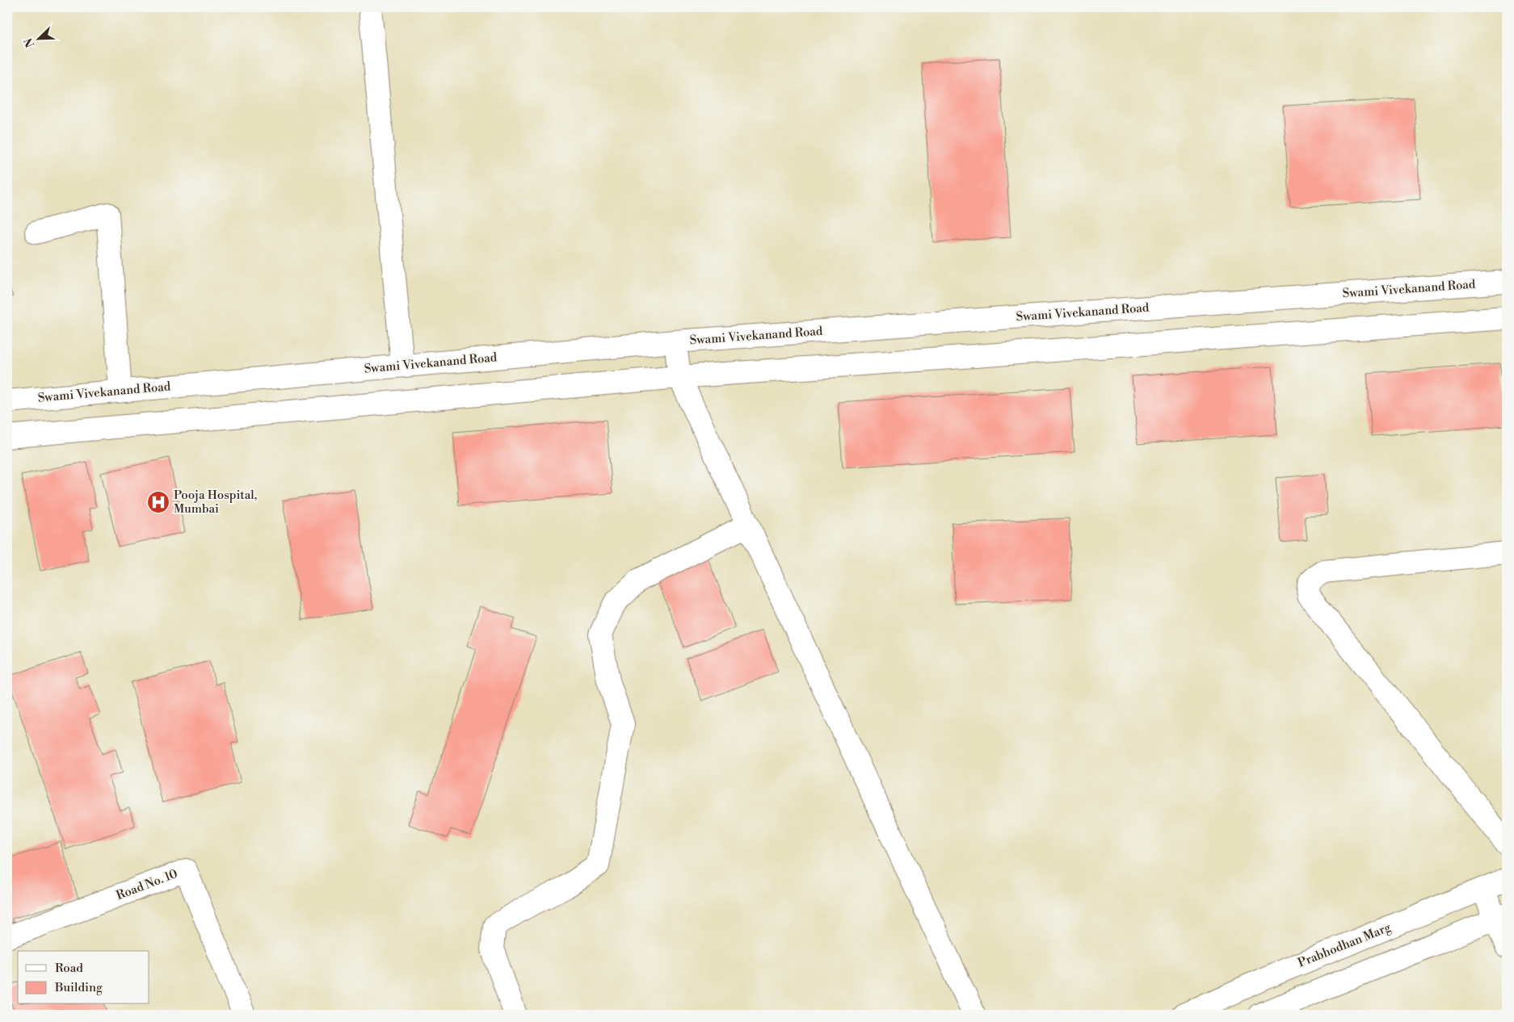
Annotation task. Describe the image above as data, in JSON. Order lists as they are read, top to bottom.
{
  "streets": {
    "street": ["Swami Vivekanand Road", "Road No. 10", "Prabhodhan Marg"]
  },
  "places": {
    "hospital": ["Pooja Hospital, Mumbai"]
  },
  "legend": ["Road", "Building"],
  "north": "bottom left"
}
